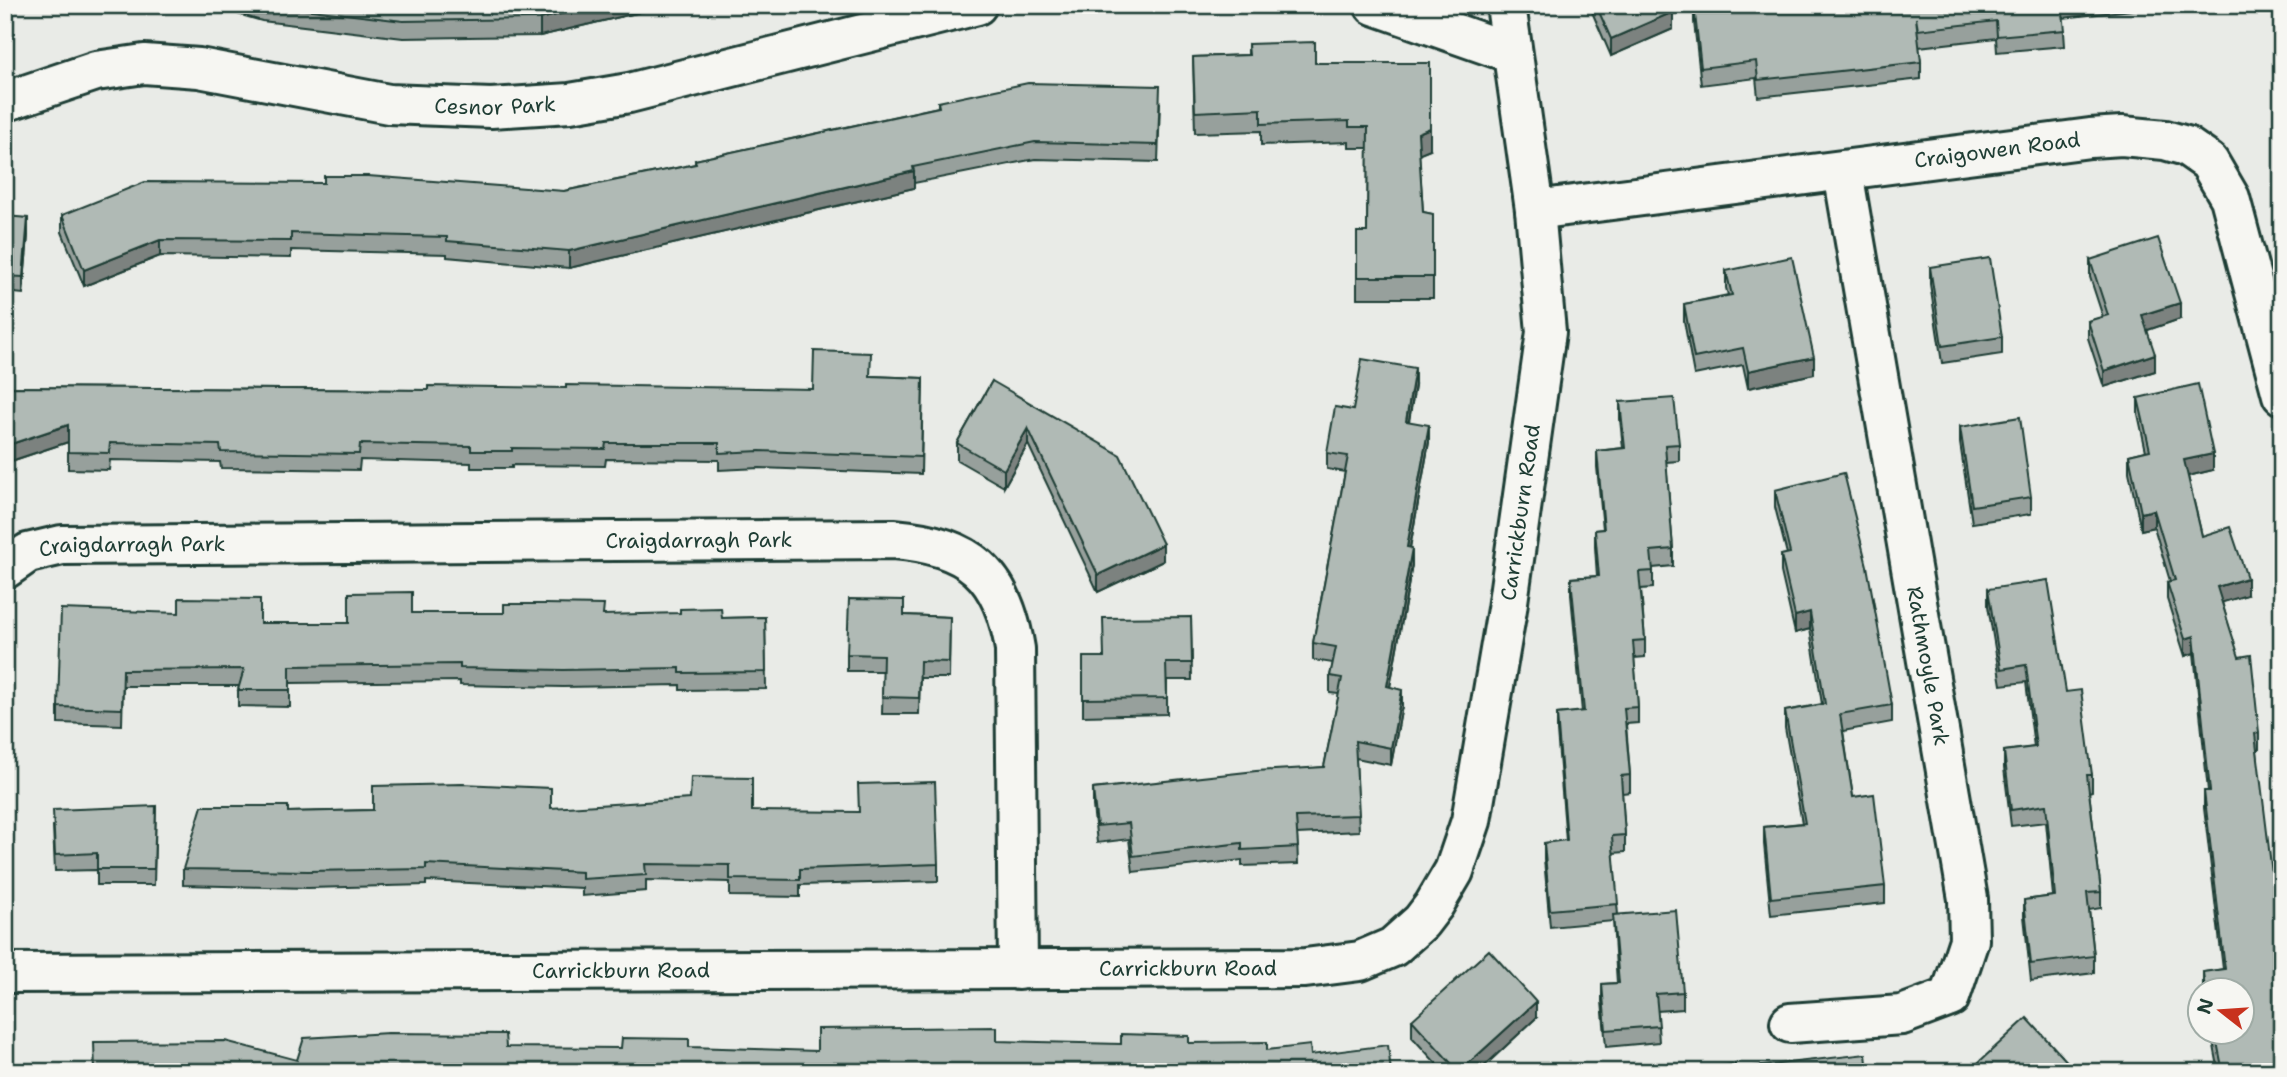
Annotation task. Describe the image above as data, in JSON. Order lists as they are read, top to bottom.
{
  "streets": {
    "street": [
      "Cesnor Park",
      "Craigowen Road",
      "Carrickburn Road",
      "Craigdarragh Park",
      "Rathmoyle Park"
    ]
  },
  "crossings": [
    ["Craigowen Road", "Carrickburn Road"],
    ["Craigowen Road", "Rathmoyle Park"],
    ["Carrickburn Road", "Craigdarragh Park"]
  ],
  "north": "left"
}
